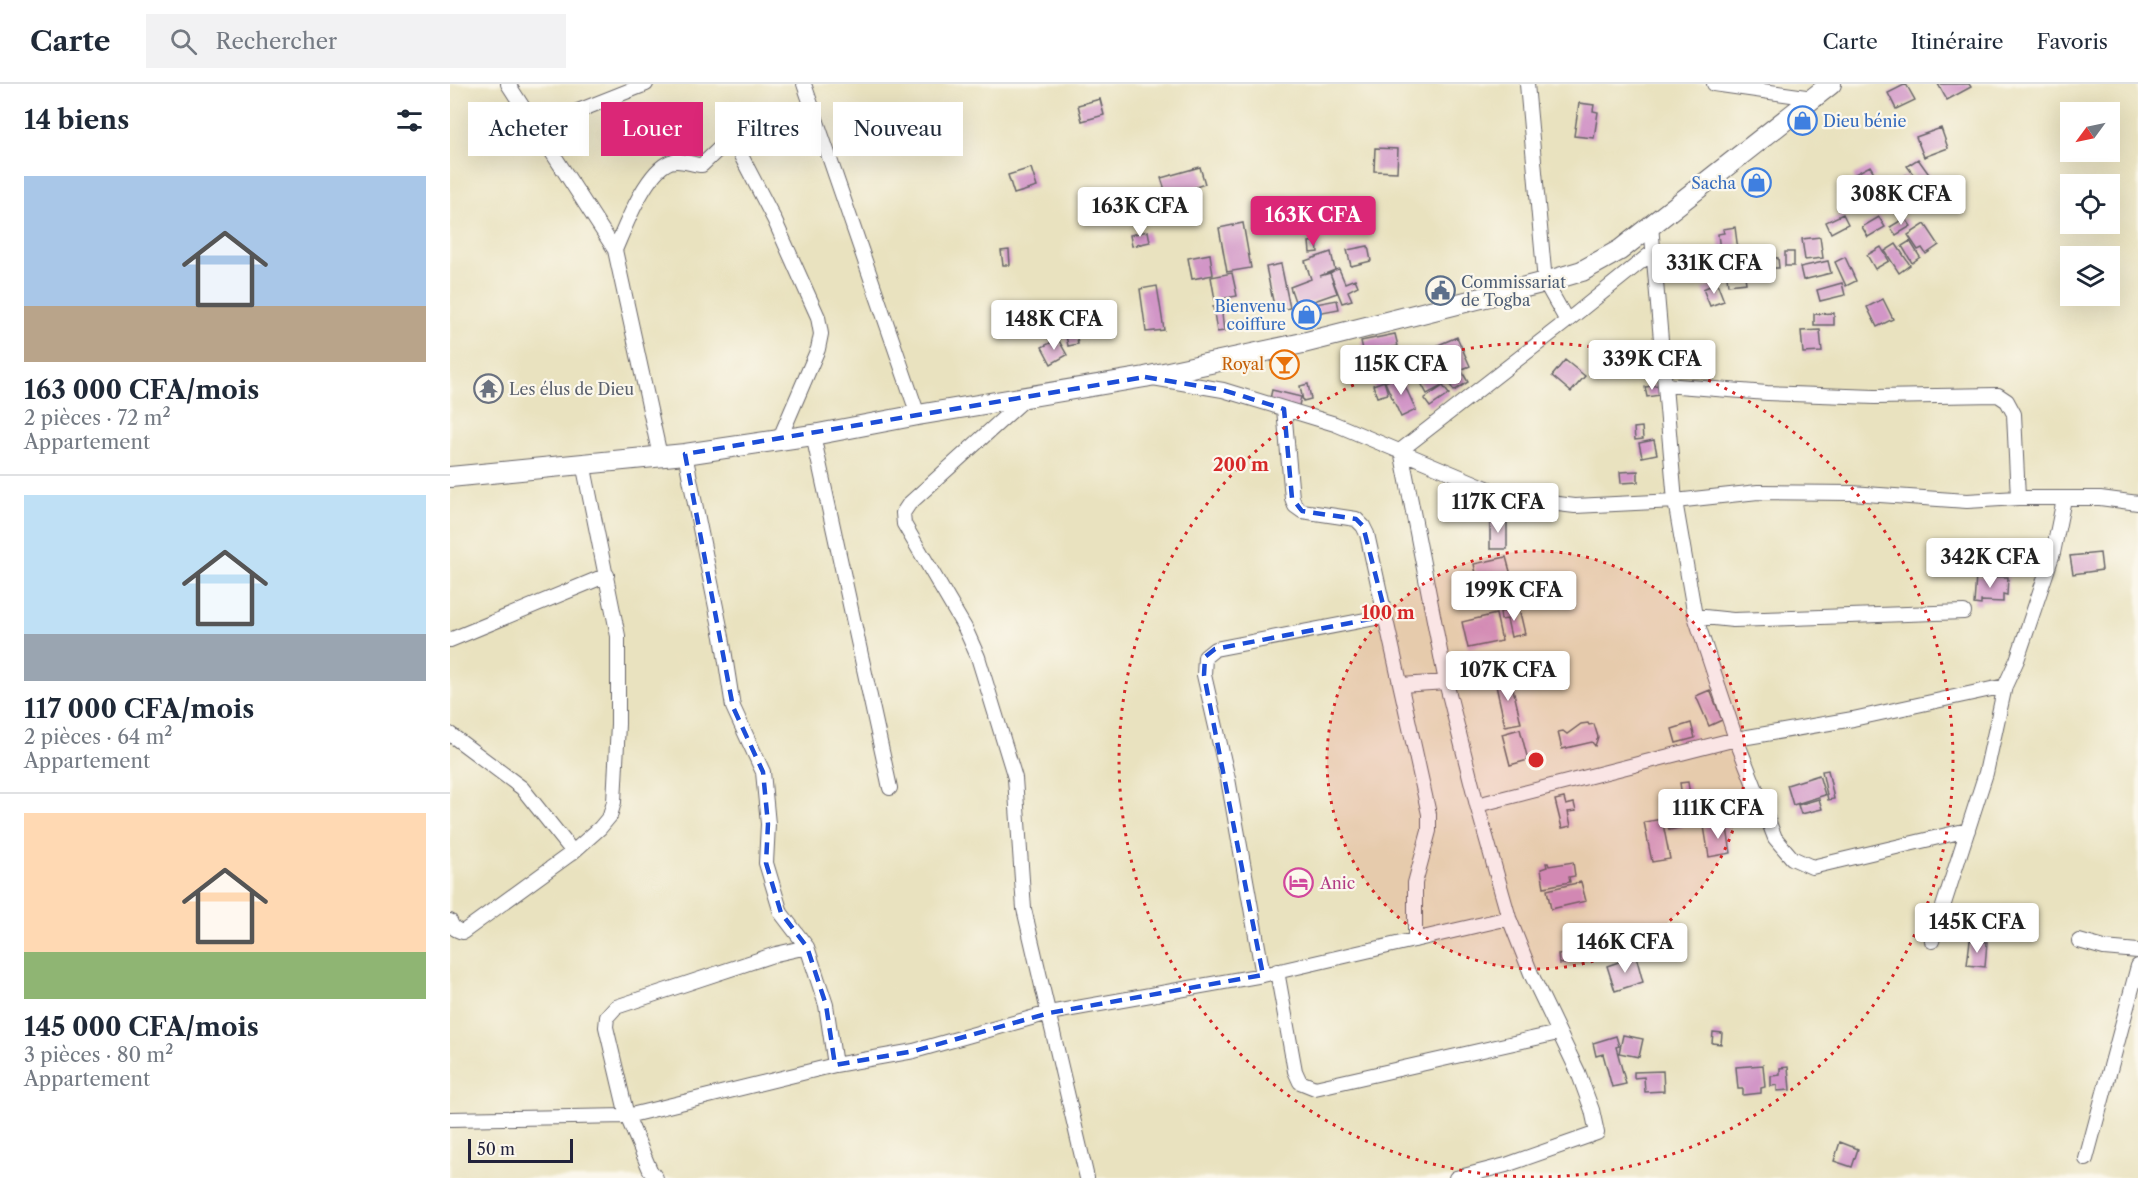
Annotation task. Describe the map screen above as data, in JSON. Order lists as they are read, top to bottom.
{
  "places": {
    "shop": ["Dieu bénie", "Sacha", "Bienvenu coiffure"],
    "public building": ["Commissariat de Togba"],
    "bar": ["Royal"],
    "temple": ["Les élus de Dieu"],
    "hotel": ["Anic"]
  },
  "scale_bar": "50 m",
  "north": "bottom left",
  "page": {
    "header": "Carte",
    "search": "Rechercher",
    "nav": ["Carte", "Itinéraire", "Favoris"],
    "heading": "14 biens",
    "chip": [
      "Acheter",
      "Louer",
      "Filtres",
      "Nouveau"
    ],
    "list": [
      {
        "name": "163 000 CFA/mois",
        "note": "2 pièces · 72 m² · Appartement"
      },
      {
        "name": "117 000 CFA/mois",
        "note": "2 pièces · 64 m² · Appartement"
      },
      {
        "name": "145 000 CFA/mois",
        "note": "3 pièces · 80 m² · Appartement"
      }
    ],
    "price": [
      "308K CFA",
      "163K CFA",
      "163K CFA",
      "331K CFA",
      "148K CFA",
      "339K CFA",
      "115K CFA",
      "117K CFA",
      "342K CFA",
      "199K CFA",
      "107K CFA",
      "111K CFA",
      "145K CFA",
      "146K CFA"
    ],
    "scale": "50 m"
  },
  "rings": ["200 m", "100 m"]
}
